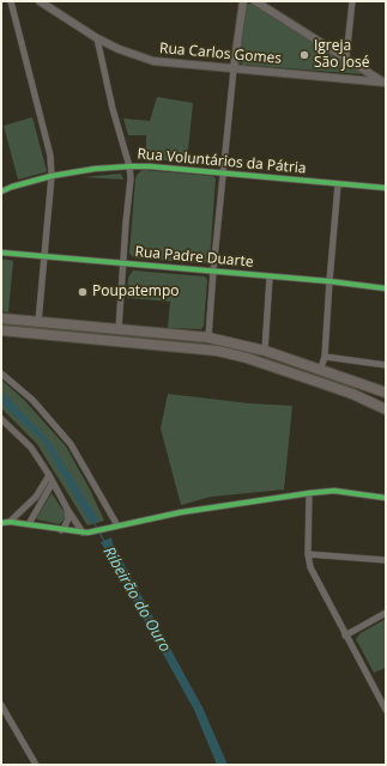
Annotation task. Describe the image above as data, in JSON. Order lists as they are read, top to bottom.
{
  "streets": {
    "street": ["Rua Carlos Gomes", "Rua Voluntários da Pátria", "Rua Padre Duarte"]
  },
  "water": ["Ribeirão do Ouro"],
  "places": ["Igreja São José", "Poupatempo"]
}
